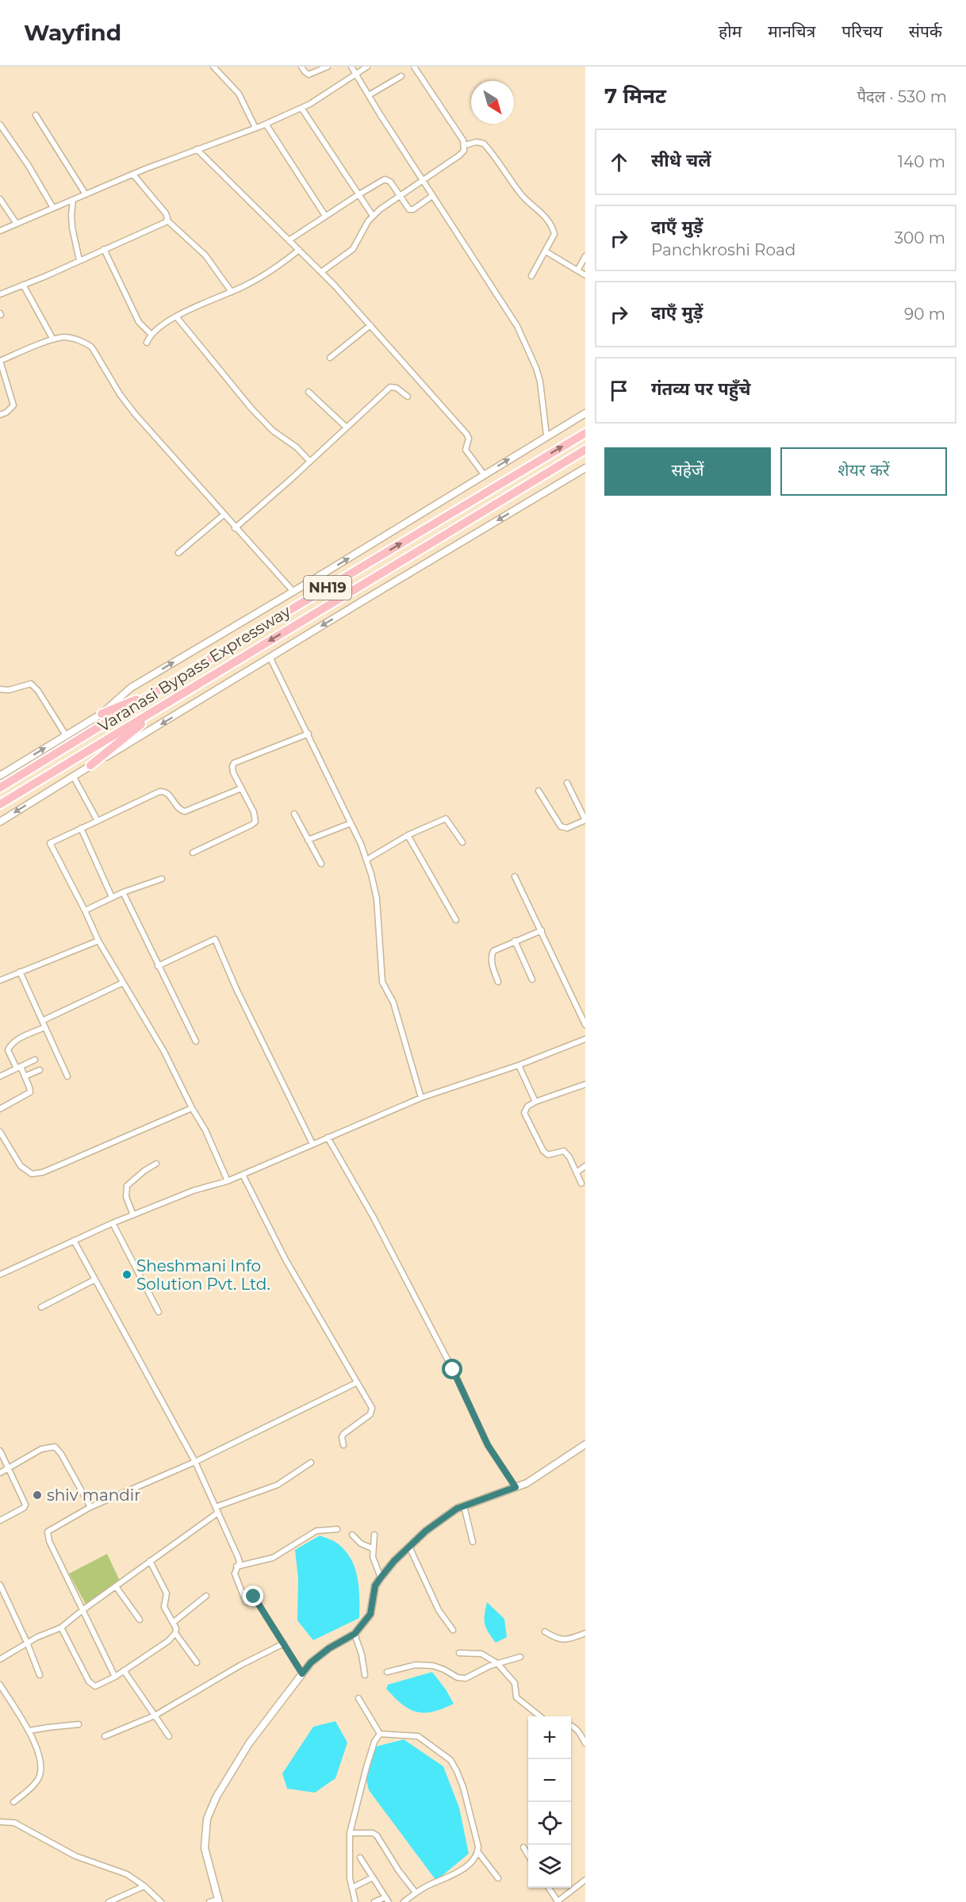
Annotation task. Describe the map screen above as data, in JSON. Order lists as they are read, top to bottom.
{
  "streets": {
    "highway": ["NH19", "Varanasi Bypass Expressway"]
  },
  "places": ["Sheshmani Info Solution Pvt. Ltd.", "shiv mandir"],
  "north": "bottom right",
  "page": {
    "header": "Wayfind",
    "nav": [
      "होम",
      "मानचित्र",
      "परिचय",
      "संपर्क"
    ],
    "heading": ["7 मिनट", "पैदल · 530 m"],
    "list": [
      ["सीधे चलें", "140 m"],
      ["दाएँ मुड़ें", "Panchkroshi Road", "300 m"],
      ["दाएँ मुड़ें", "90 m"],
      "गंतव्य पर पहुँचे"
    ],
    "buttons": ["सहेजें", "शेयर करें"],
    "map_buttons": ["+", "−"]
  }
}
